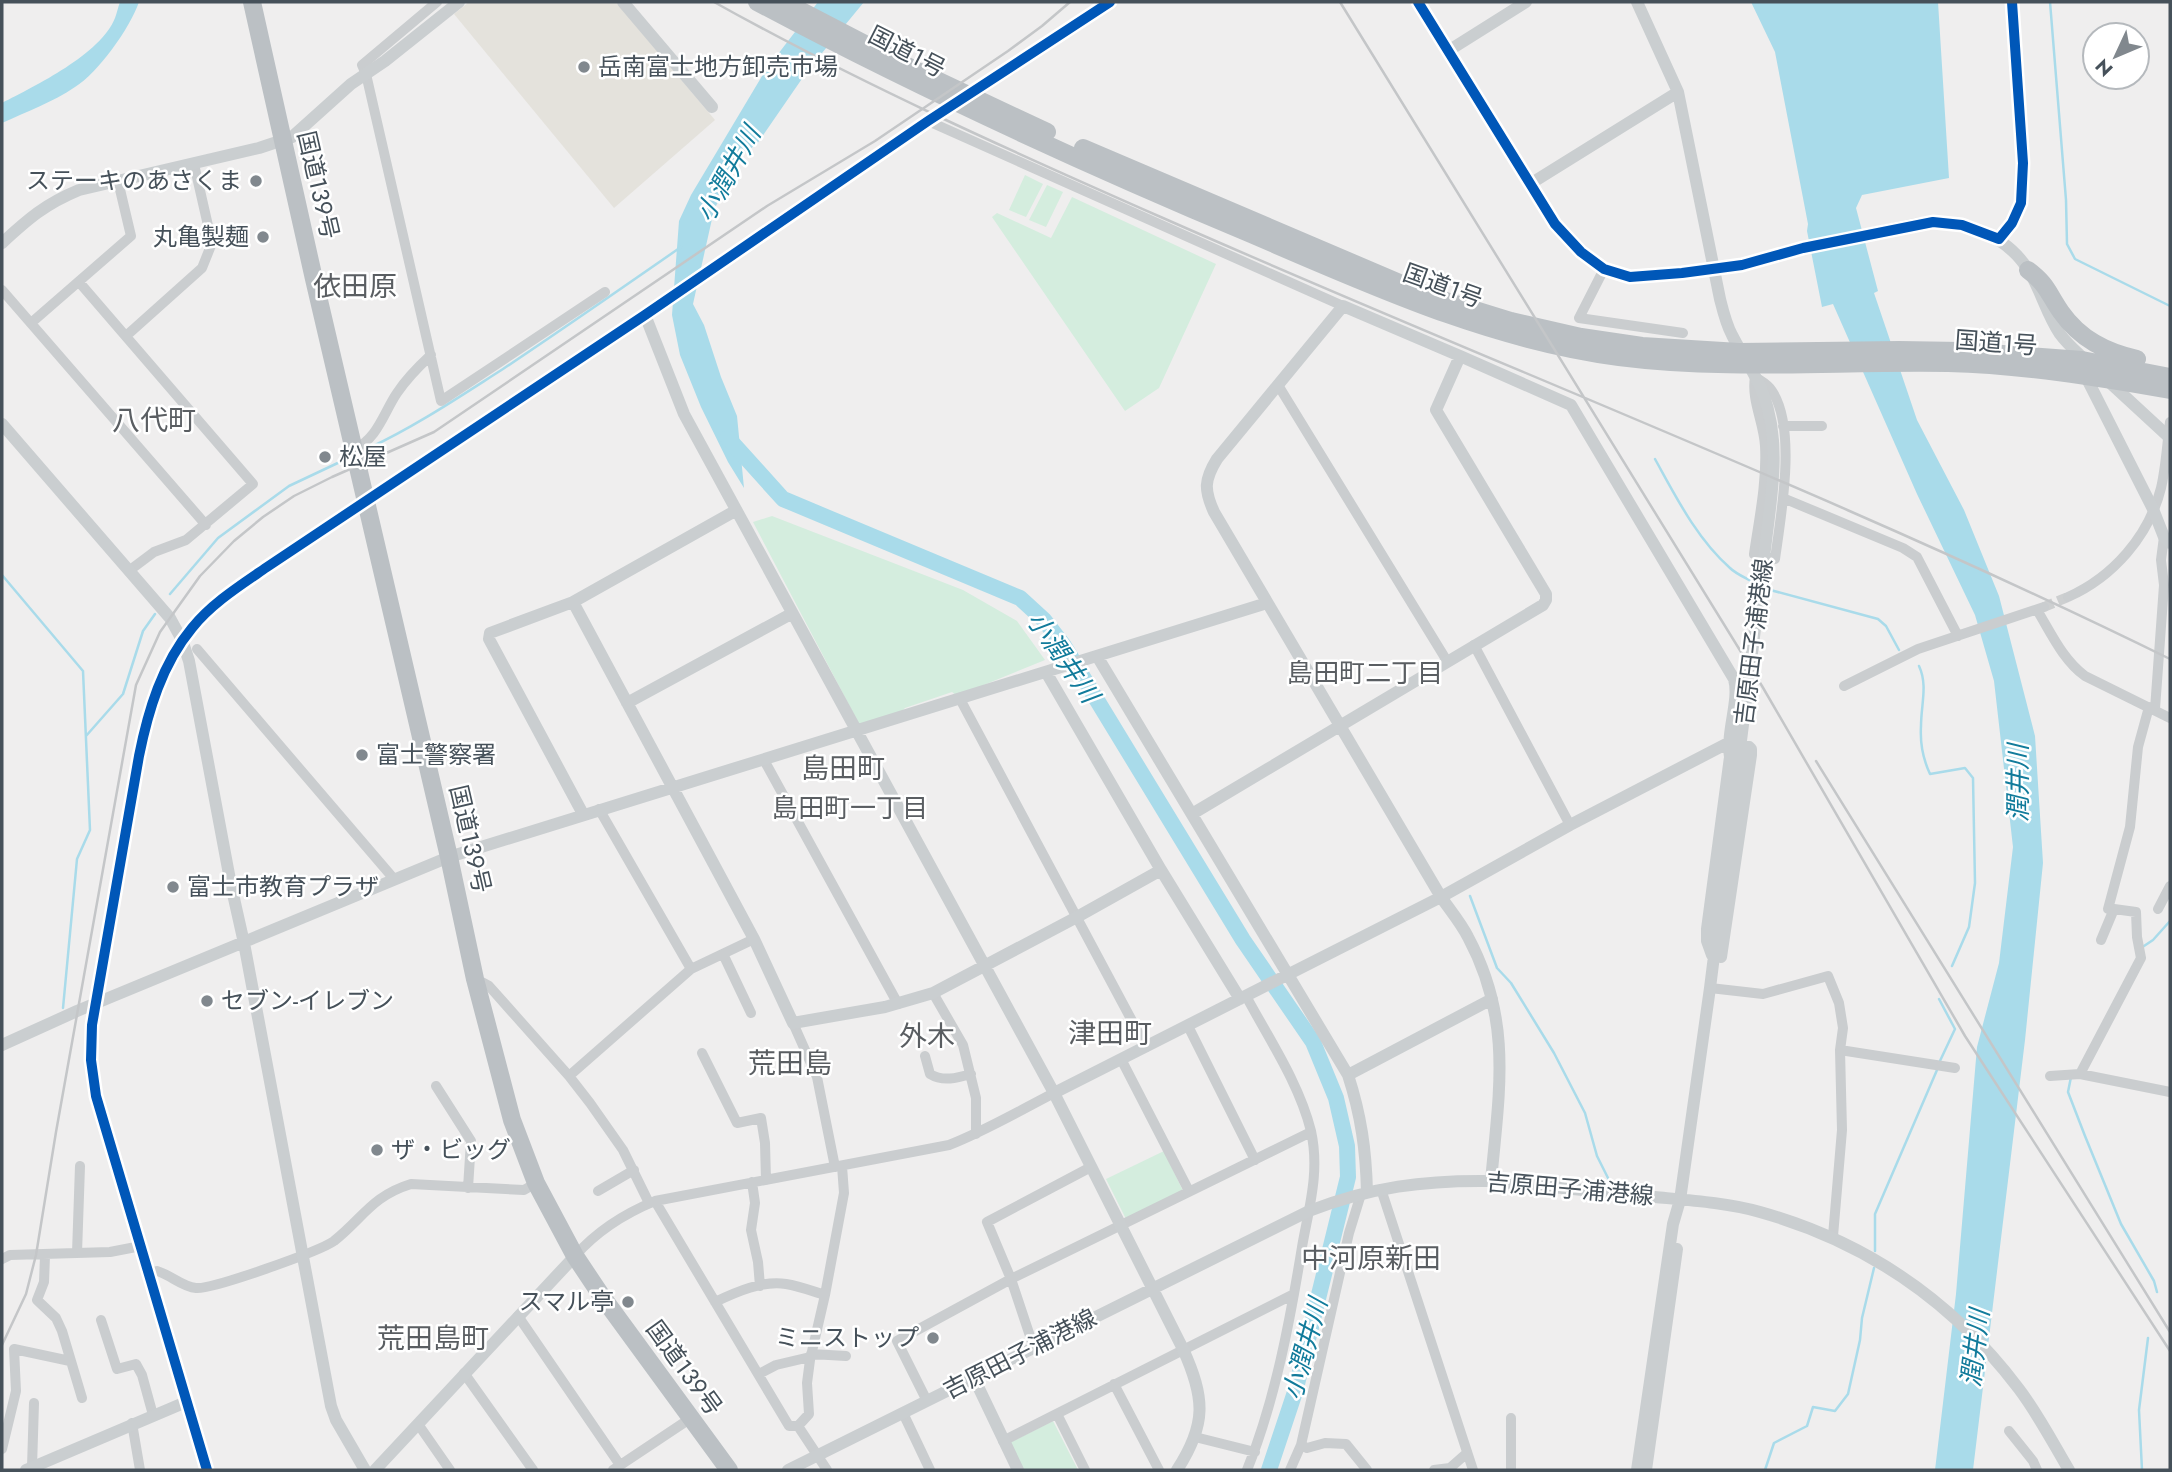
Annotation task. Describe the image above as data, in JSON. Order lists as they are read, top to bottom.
{
  "streets": {
    "highway": ["国道1号", "国道139号"],
    "street": ["吉原田子浦港線"]
  },
  "districts": [
    "依田原",
    "八代町",
    "島田町二丁目",
    "島田町",
    "島田町一丁目",
    "津田町",
    "外木",
    "荒田島",
    "中河原新田",
    "荒田島町"
  ],
  "water": ["小潤井川", "潤井川"],
  "places": [
    "岳南富士地方卸売市場",
    "ステーキのあさくま",
    "丸亀製麺",
    "松屋",
    "富士警察署",
    "富士市教育プラザ",
    "セブン-イレブン",
    "ザ・ビッグ",
    "スマル亭",
    "ミニストップ"
  ],
  "north": "bottom left"
}
